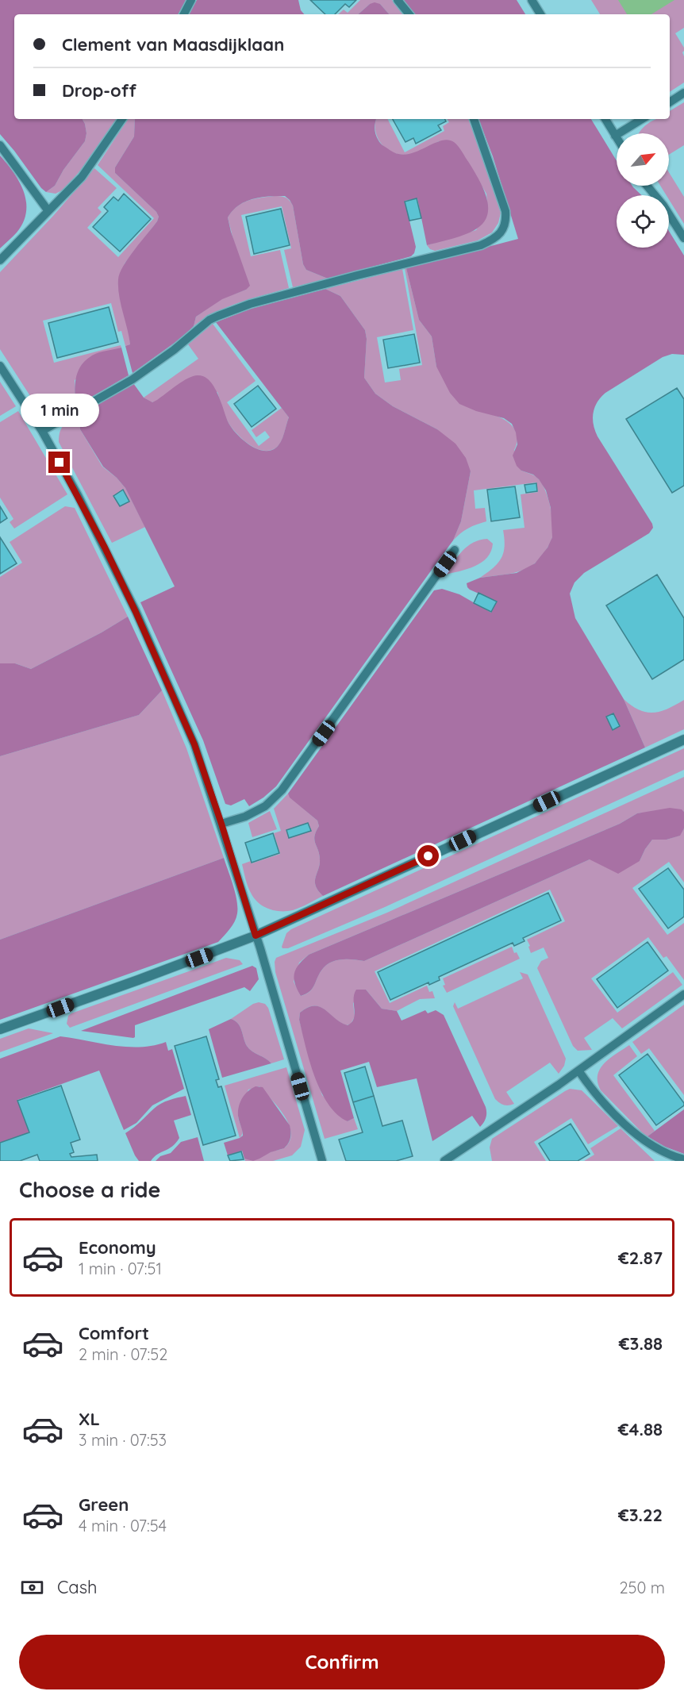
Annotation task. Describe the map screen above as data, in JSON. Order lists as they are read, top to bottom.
{
  "north": "top right",
  "page": {
    "banner": ["Clement van Maasdijklaan", "Drop-off"],
    "bubble": "1 min",
    "heading": "Choose a ride",
    "list": [
      {
        "name": "Economy",
        "note": "1 min · 07:51",
        "value": "€2.87"
      },
      {
        "name": "Comfort",
        "note": "2 min · 07:52",
        "value": "€3.88"
      },
      {
        "name": "XL",
        "note": "3 min · 07:53",
        "value": "€4.88"
      },
      {
        "name": "Green",
        "note": "4 min · 07:54",
        "value": "€3.22"
      }
    ],
    "pay": ["Cash", "250 m"],
    "buttons": "Confirm"
  }
}
